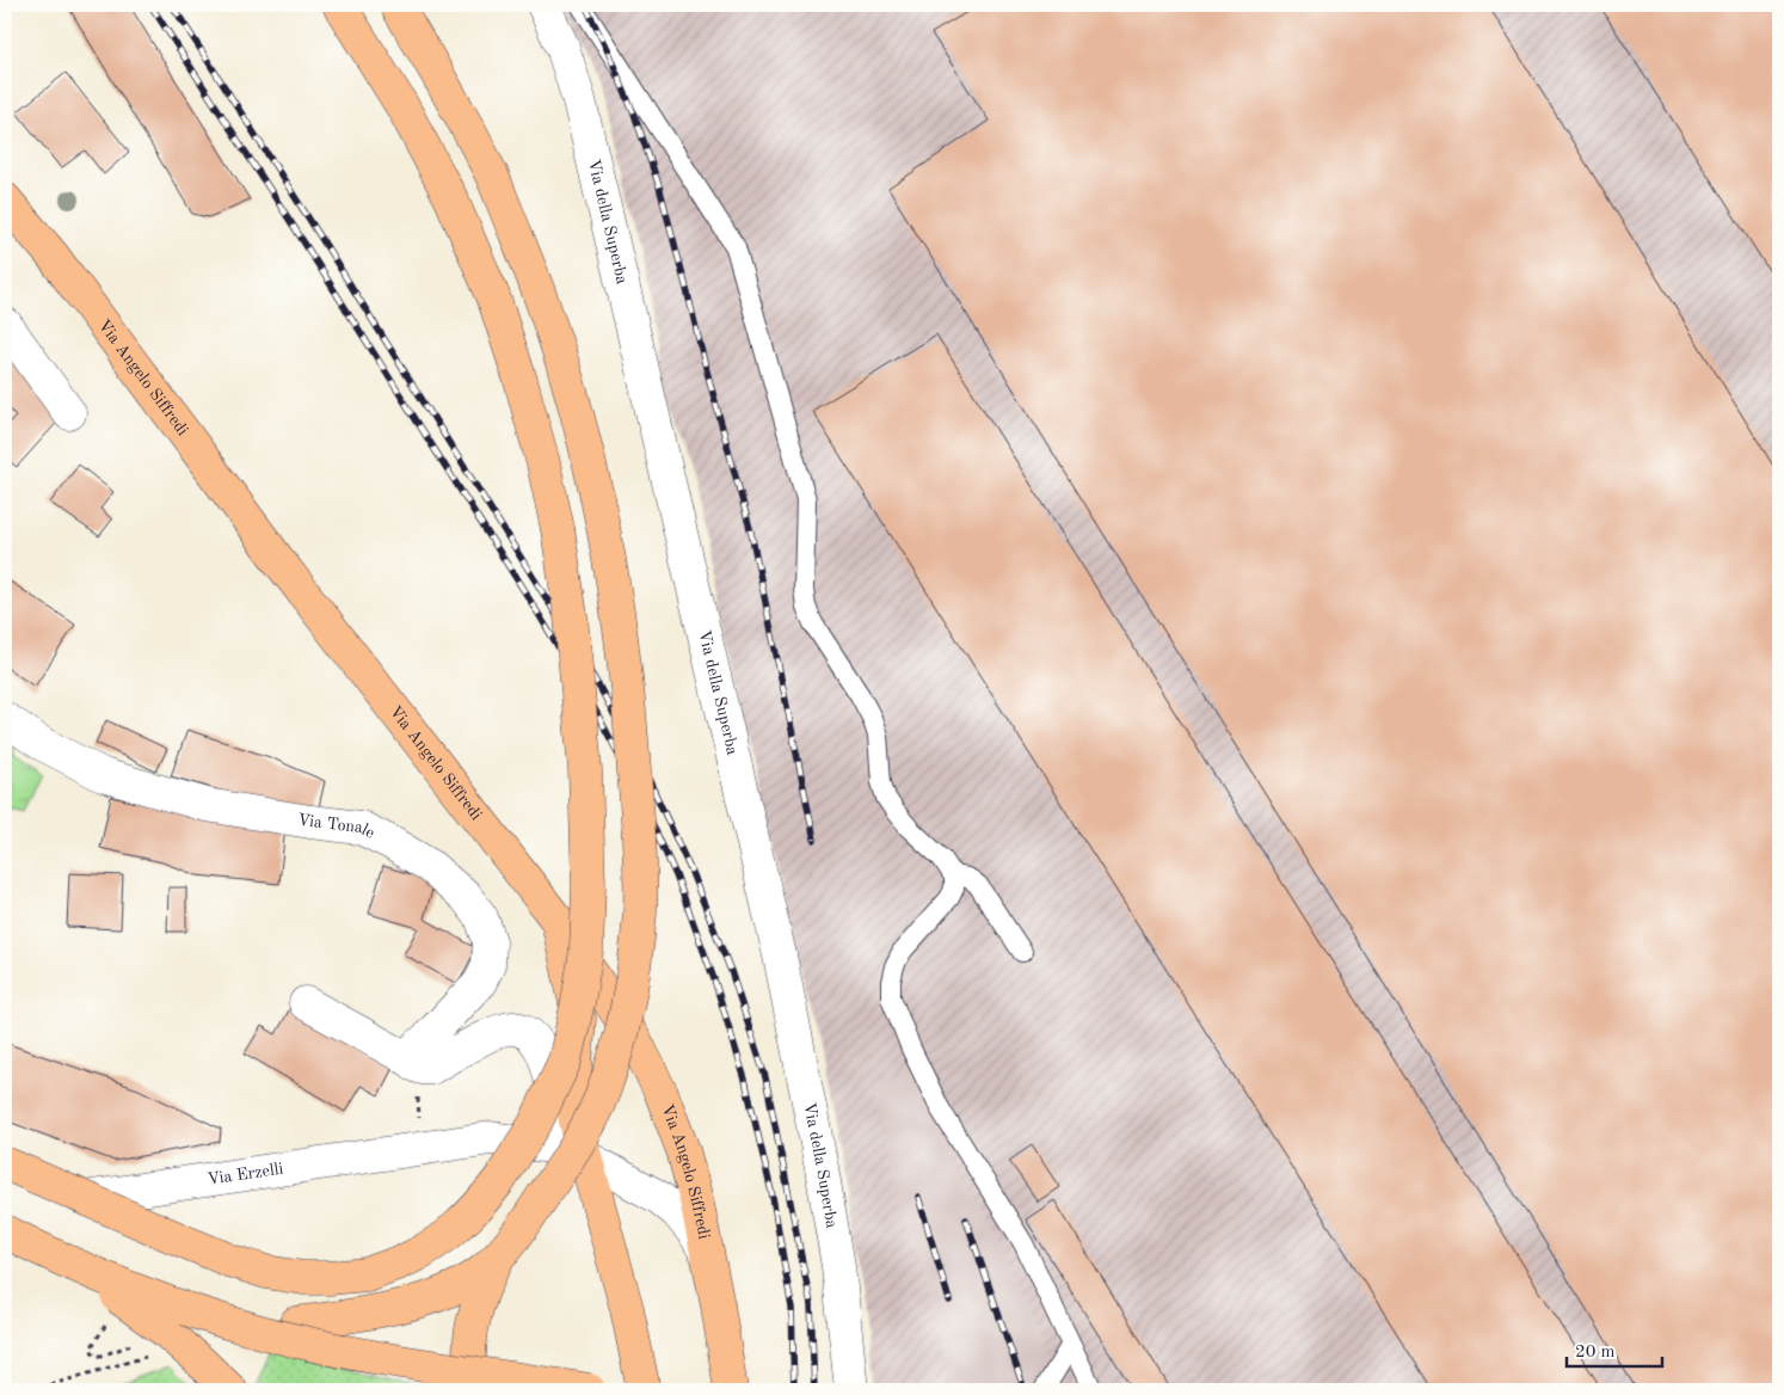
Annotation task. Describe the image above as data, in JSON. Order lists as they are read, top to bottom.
{
  "streets": {
    "main road": ["Via Angelo Siffredi"],
    "street": ["Via della Superba", "Via Tonale", "Via Erzelli"]
  },
  "crossings": [
    ["Via Angelo Siffredi", "Via Erzelli"]
  ],
  "scale_bar": "20 m"
}
